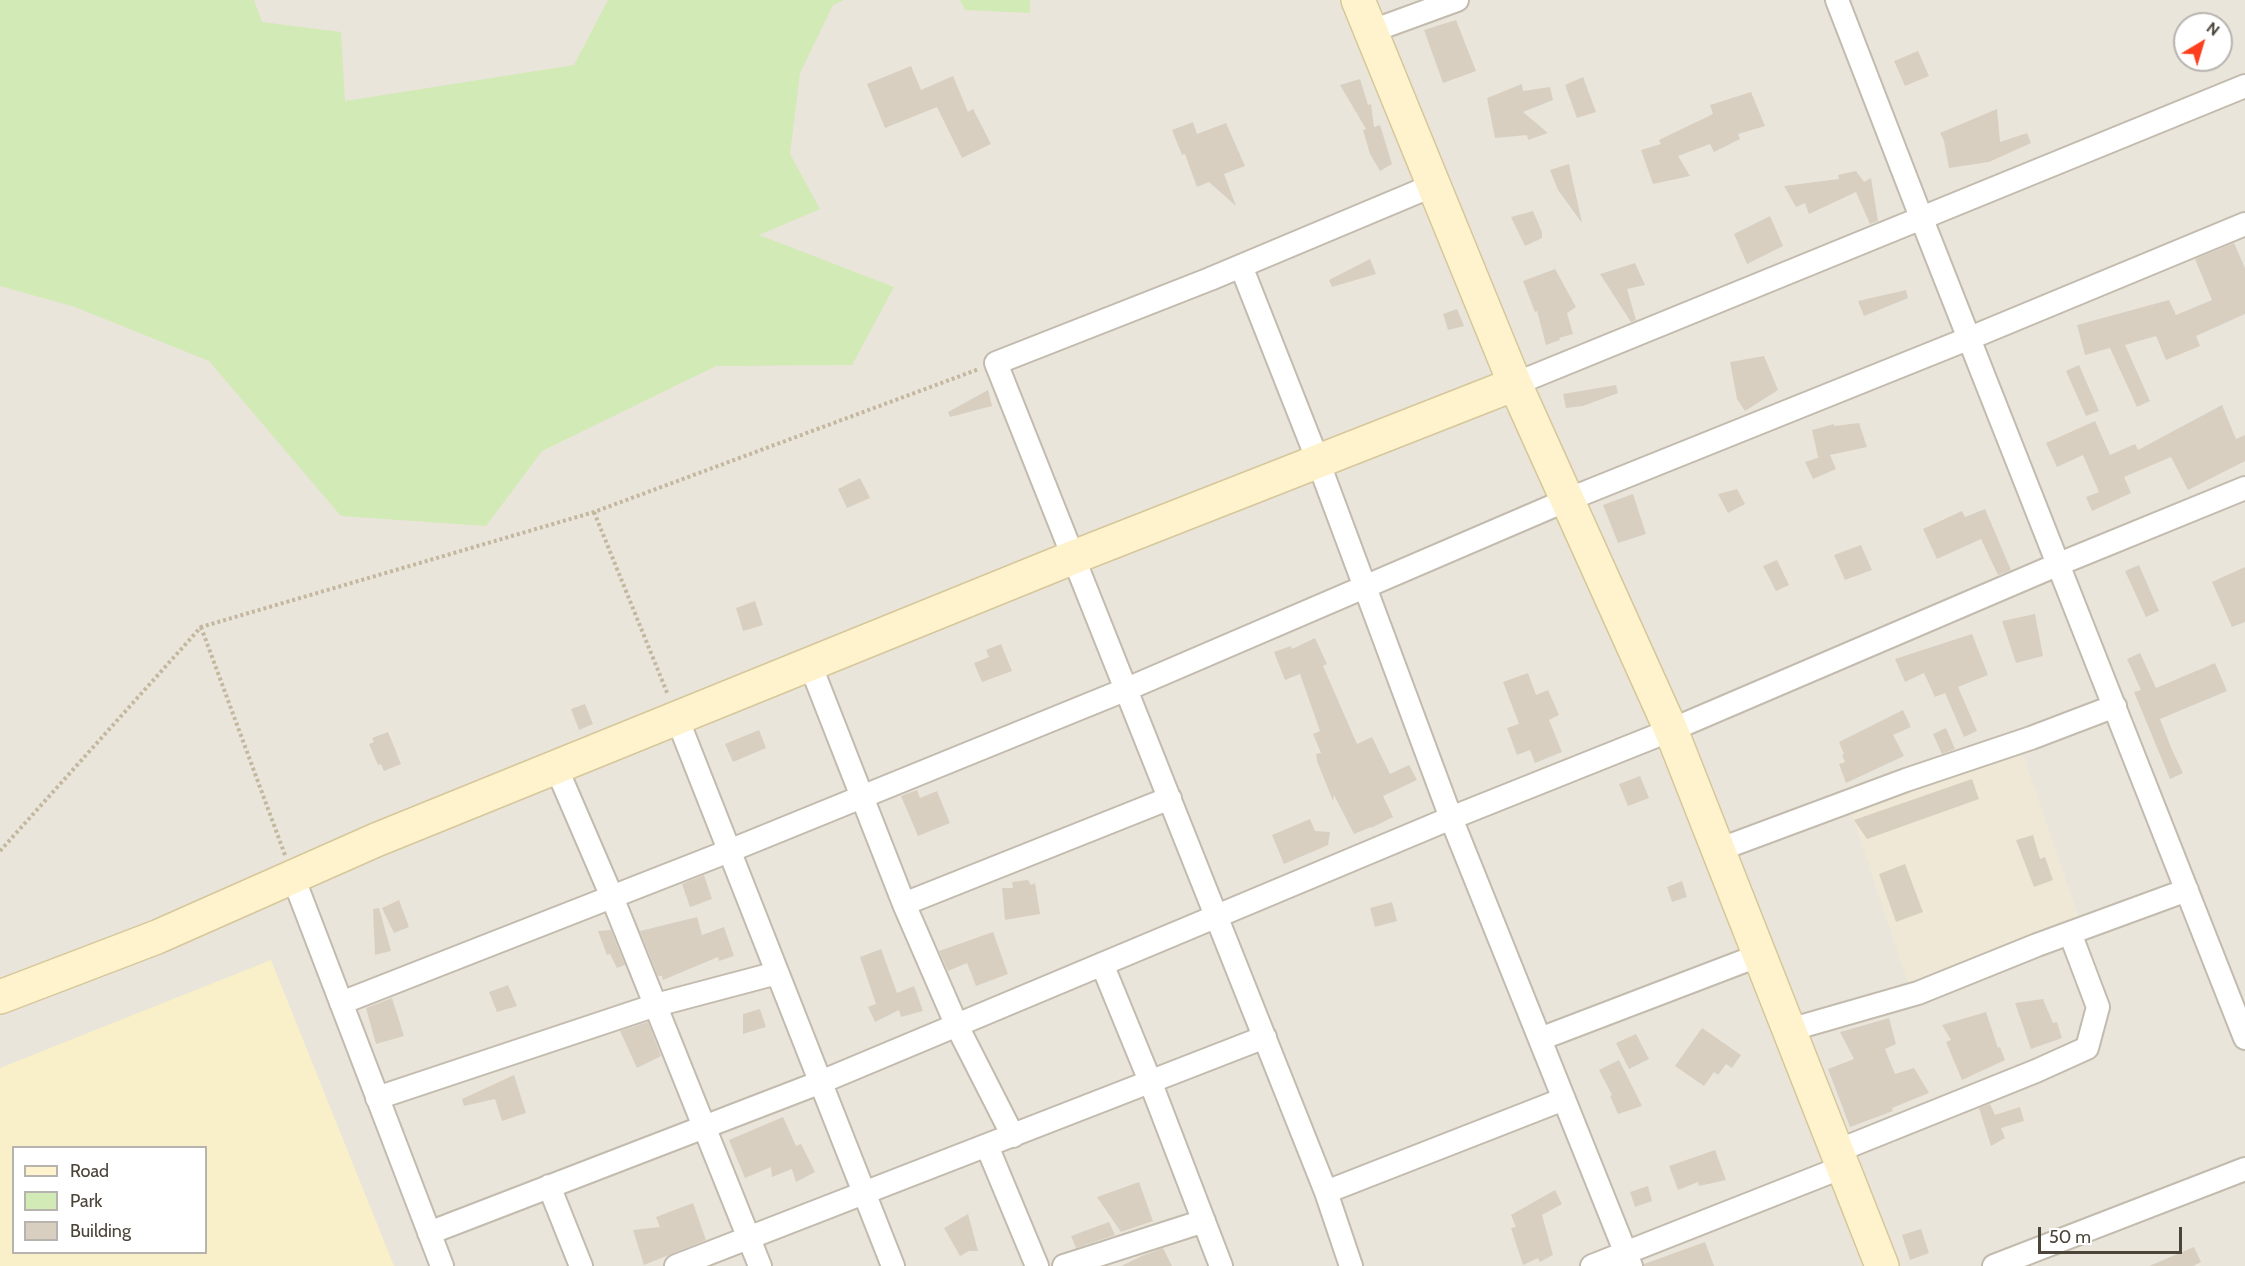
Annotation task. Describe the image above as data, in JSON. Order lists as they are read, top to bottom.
{
  "legend": ["Road", "Park", "Building"],
  "scale_bar": "50 m",
  "north": "top right"
}
